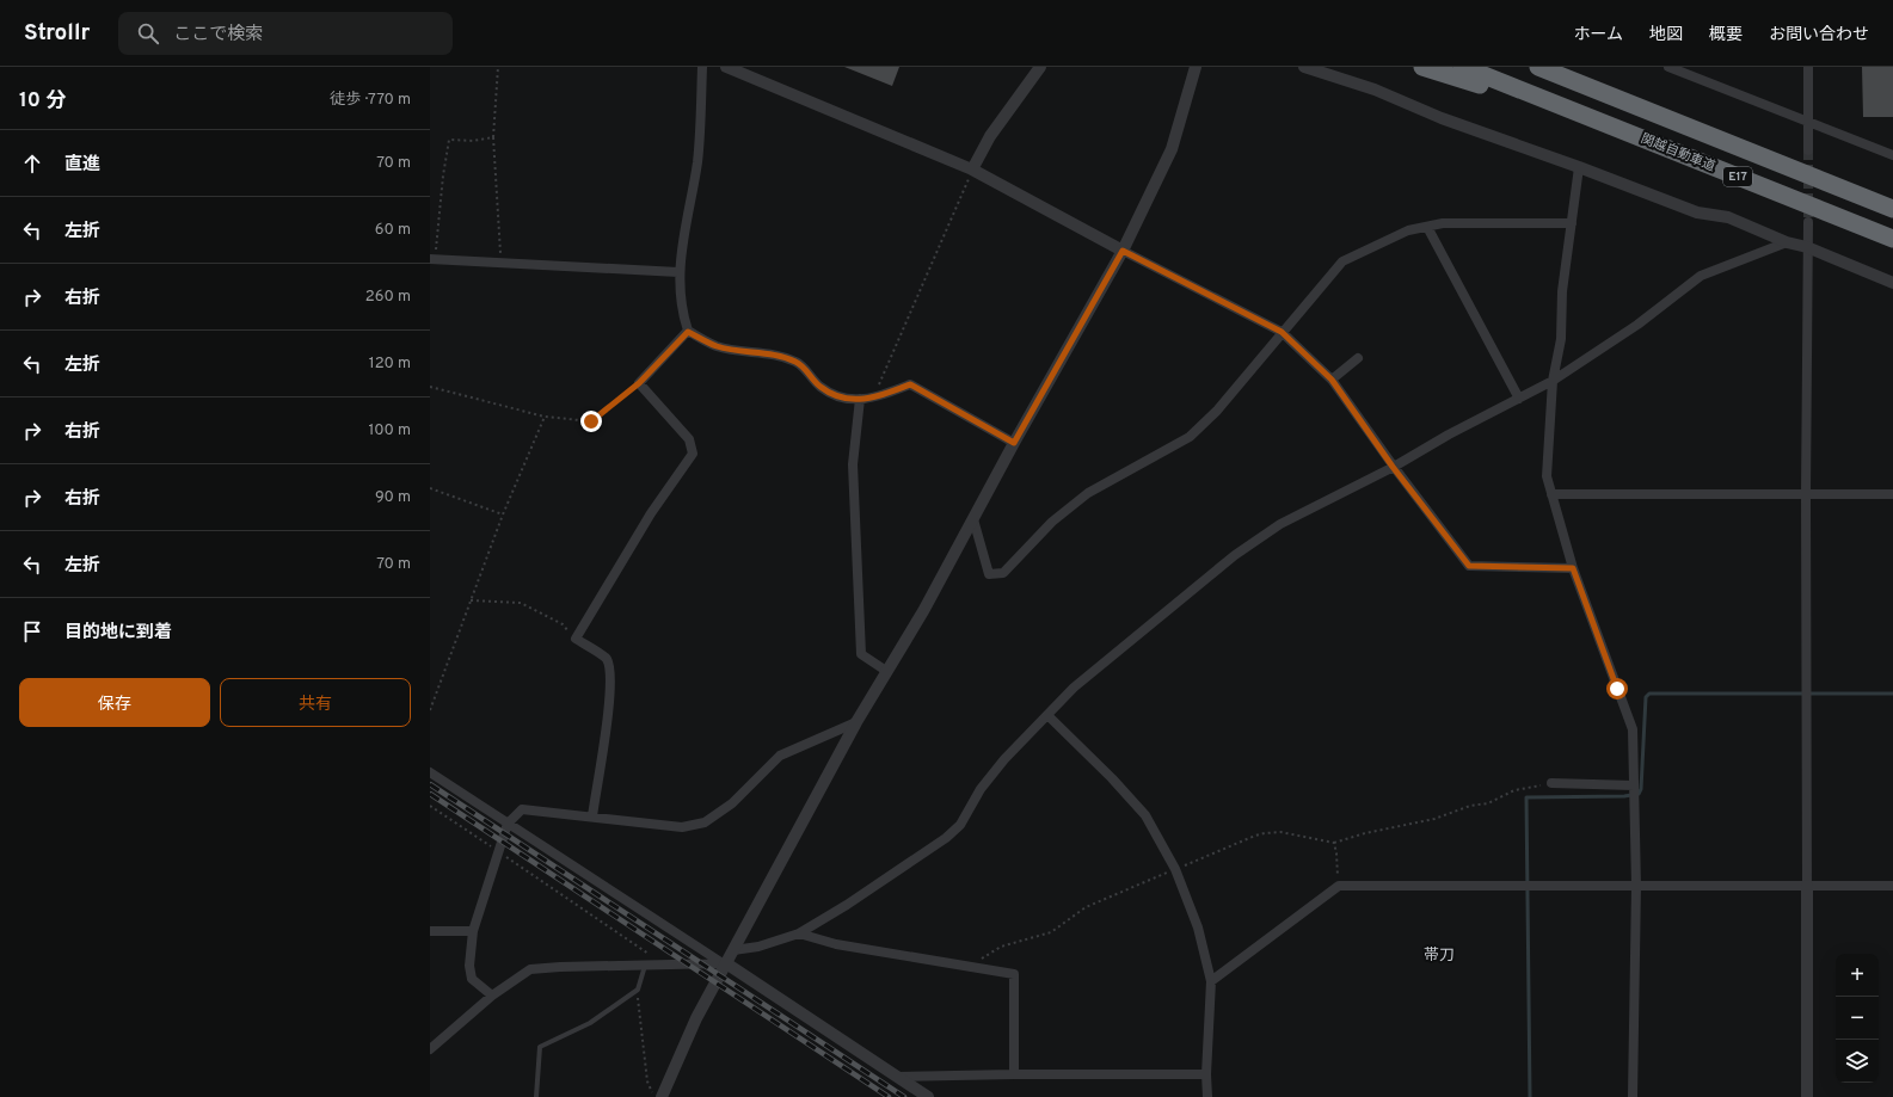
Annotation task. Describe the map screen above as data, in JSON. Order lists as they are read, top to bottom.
{
  "streets": {
    "highway": ["関越自動車道", "E17"]
  },
  "districts": ["帯刀"],
  "page": {
    "header": "Strollr",
    "search": "ここで検索",
    "nav": [
      "ホーム",
      "地図",
      "概要",
      "お問い合わせ"
    ],
    "heading": ["10 分", "徒歩 · 770 m"],
    "list": [
      ["直進", "70 m"],
      ["左折", "60 m"],
      ["右折", "260 m"],
      ["左折", "120 m"],
      ["右折", "100 m"],
      ["右折", "90 m"],
      ["左折", "70 m"],
      "目的地に到着"
    ],
    "buttons": ["保存", "共有"],
    "map_buttons": ["+", "−"]
  }
}
